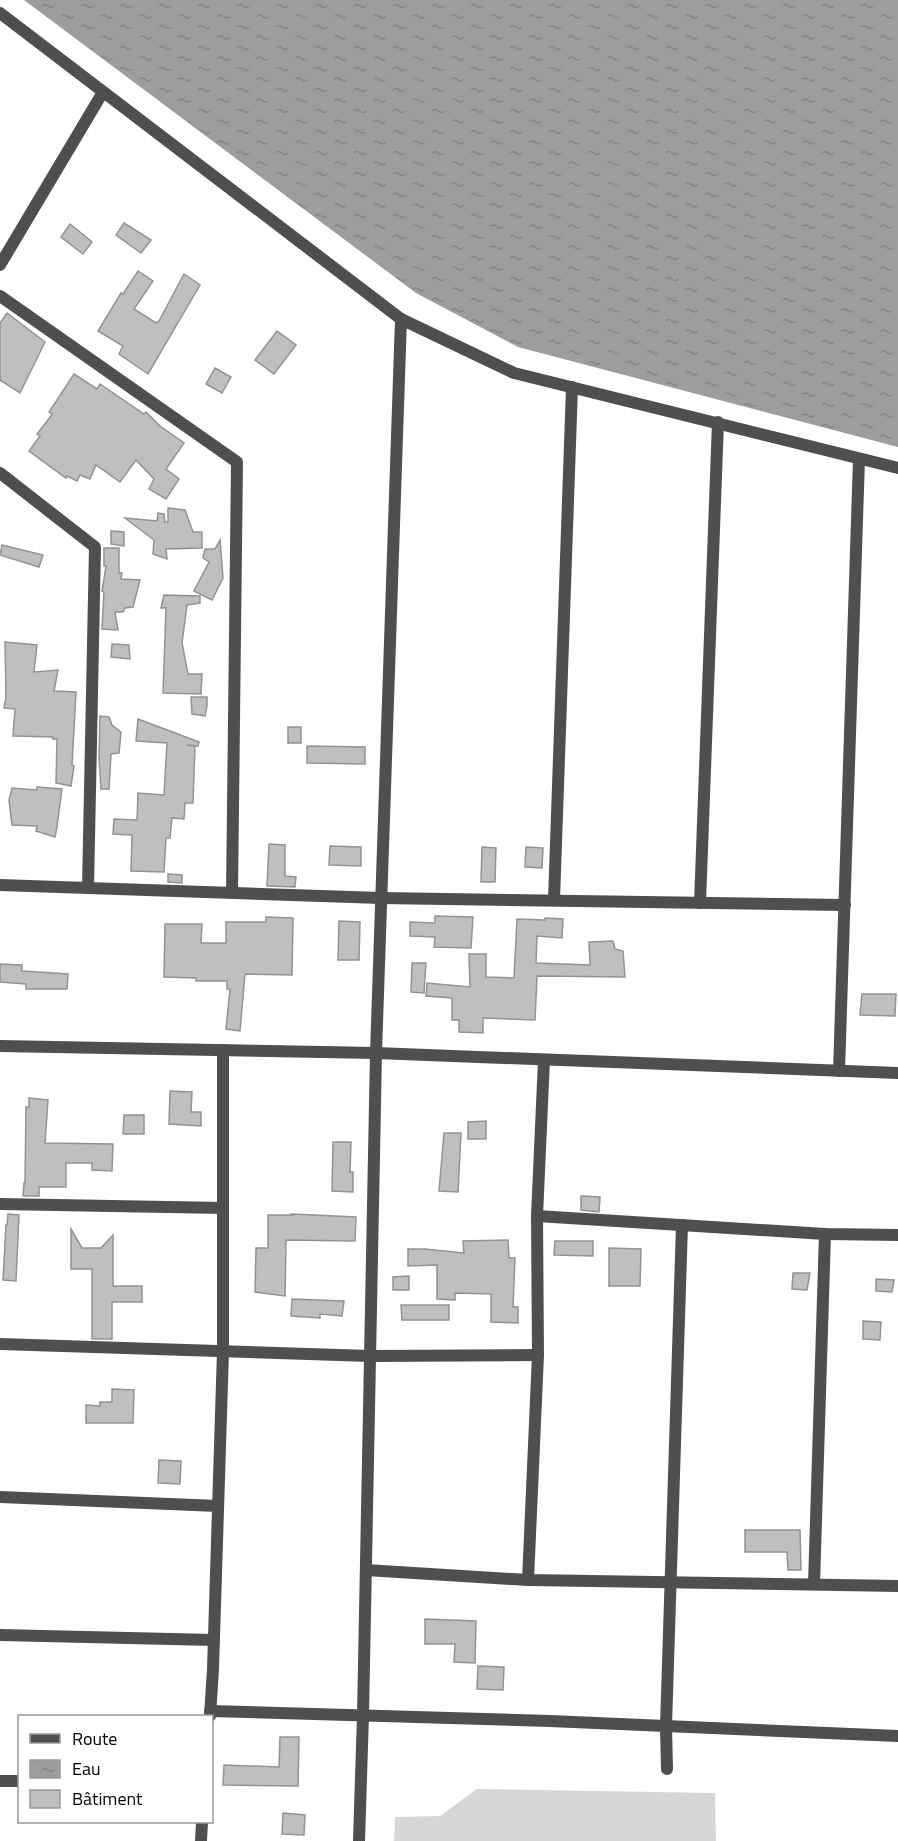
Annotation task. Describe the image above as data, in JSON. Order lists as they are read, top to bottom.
{
  "legend": ["Route", "Eau", "Bâtiment"]
}
